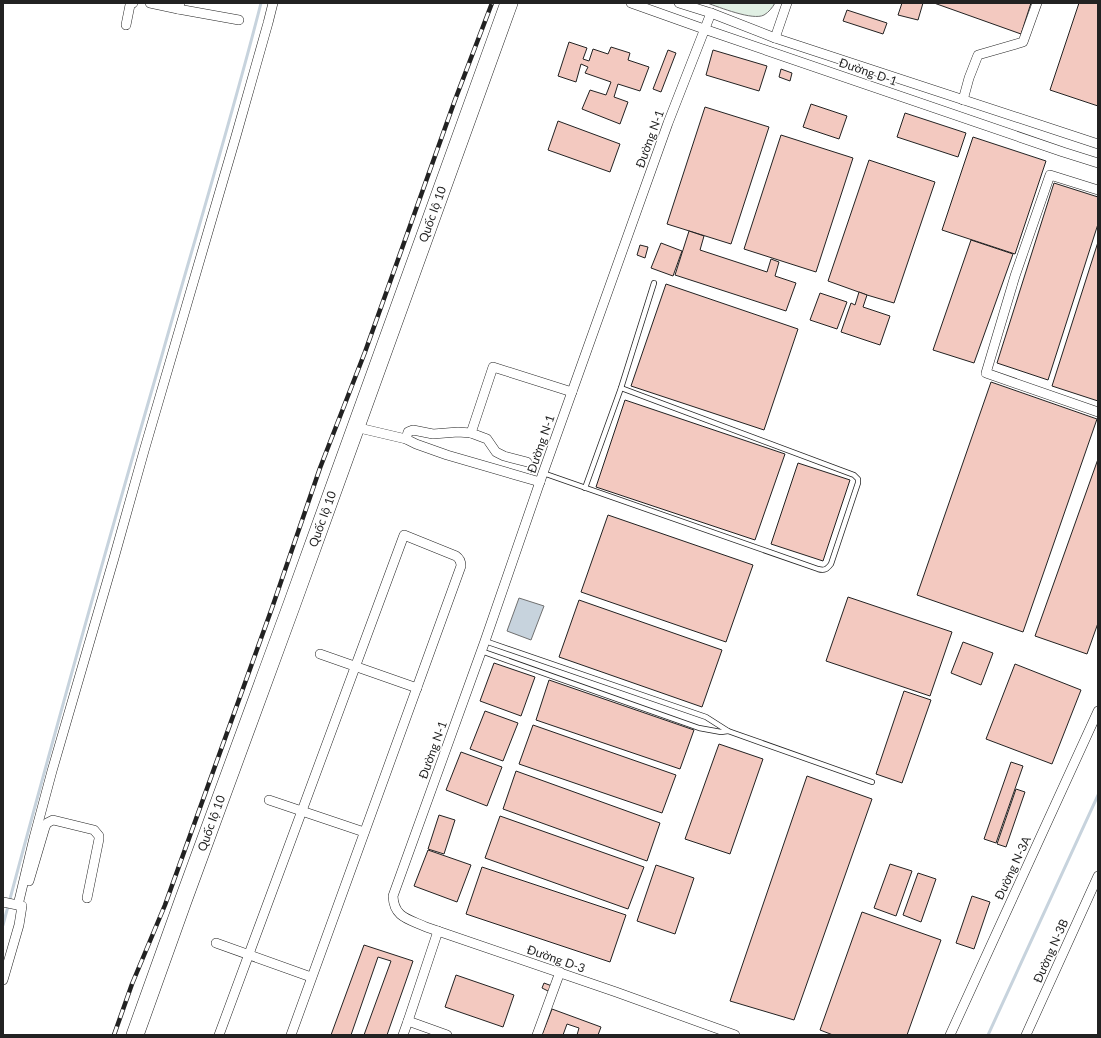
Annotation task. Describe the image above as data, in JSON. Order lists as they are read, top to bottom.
{
  "streets": {
    "highway": ["Quốc lộ 10"],
    "street": [
      "Đường D-1",
      "Đường N-1",
      "Đường N-3A",
      "Đường N-3B",
      "Đường D-3"
    ]
  },
  "crossings": [
    ["Đường D-1", "Đường N-1"],
    ["Đường N-1", "Đường D-3"]
  ]
}
